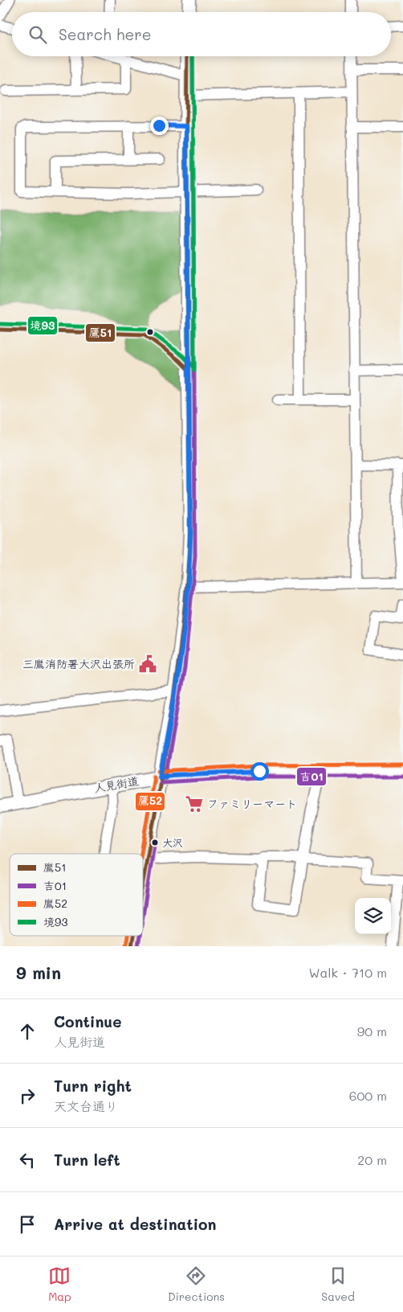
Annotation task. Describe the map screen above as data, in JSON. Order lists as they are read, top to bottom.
{
  "streets": {
    "main road": ["人見街道"]
  },
  "places": {
    "public building": ["三鷹消防署大沢出張所"],
    "supermarket": ["ファミリーマート"],
    "other": ["大沢"]
  },
  "lines": [
    "transit line 鷹51",
    "transit line 吉01",
    "transit line 境93",
    "transit line 鷹52"
  ],
  "legend": [
    "鷹51",
    "吉01",
    "鷹52",
    "境93"
  ],
  "page": {
    "search": "Search here",
    "heading": ["9 min", "Walk · 710 m"],
    "list": [
      ["Continue", "人見街道", "90 m"],
      ["Turn right", "天文台通り", "600 m"],
      ["Turn left", "20 m"],
      "Arrive at destination"
    ],
    "nav": ["Map", "Directions", "Saved"]
  }
}
